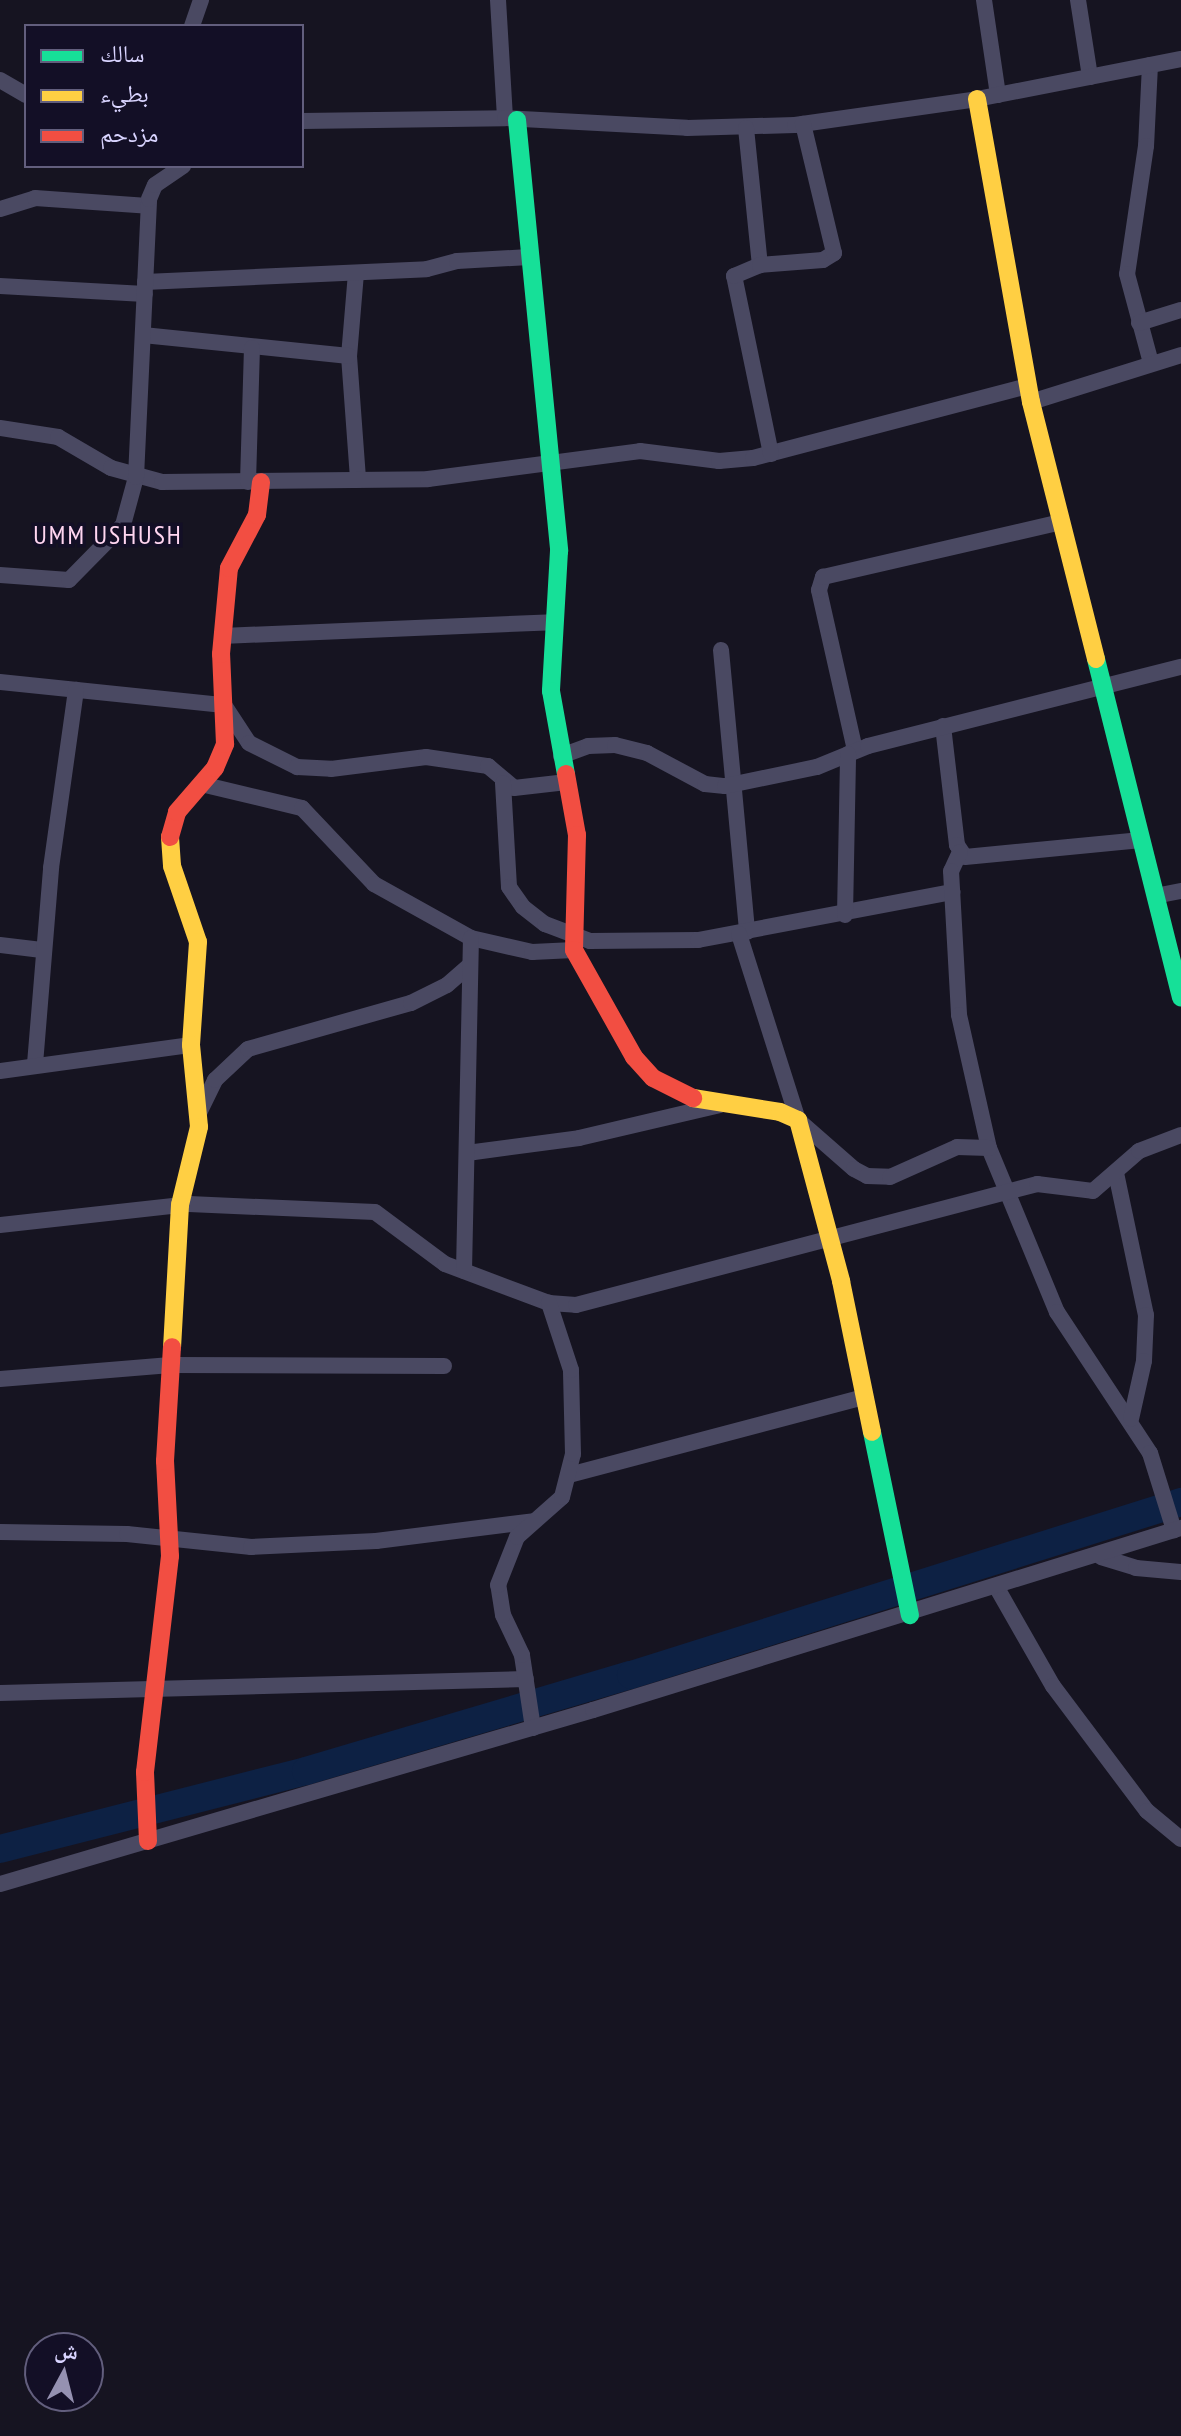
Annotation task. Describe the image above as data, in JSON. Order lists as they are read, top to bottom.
{
  "districts": ["UMM USHUSH"],
  "legend": ["سالك", "بطيء", "مزدحم"],
  "north": "top"
}
